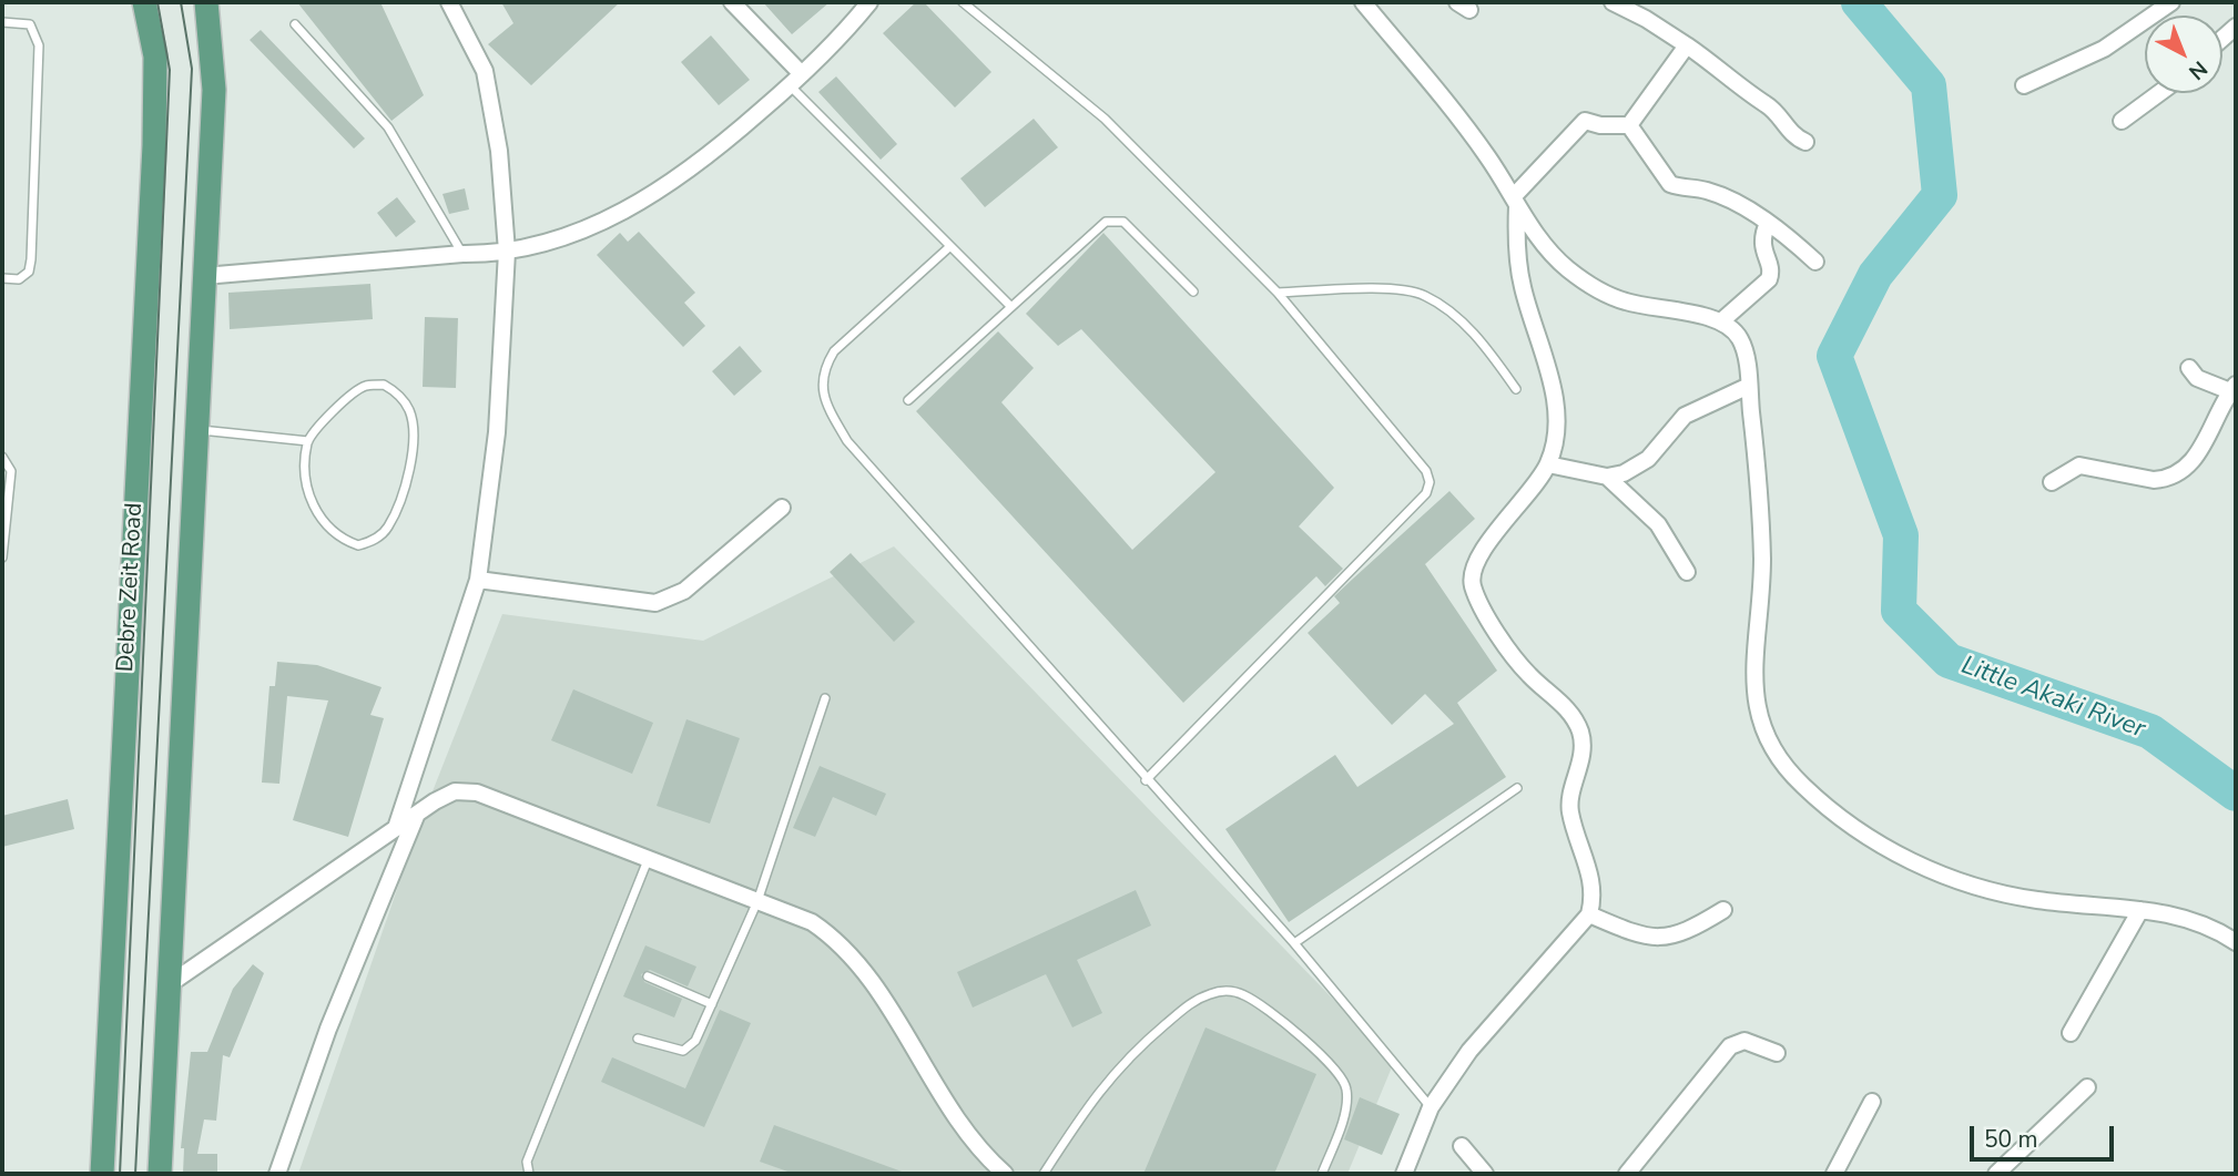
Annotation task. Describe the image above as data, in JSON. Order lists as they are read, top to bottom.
{
  "streets": {
    "main road": ["Debre Zeit Road"]
  },
  "water": ["Little Akaki River"],
  "scale_bar": "50 m",
  "north": "bottom right"
}
